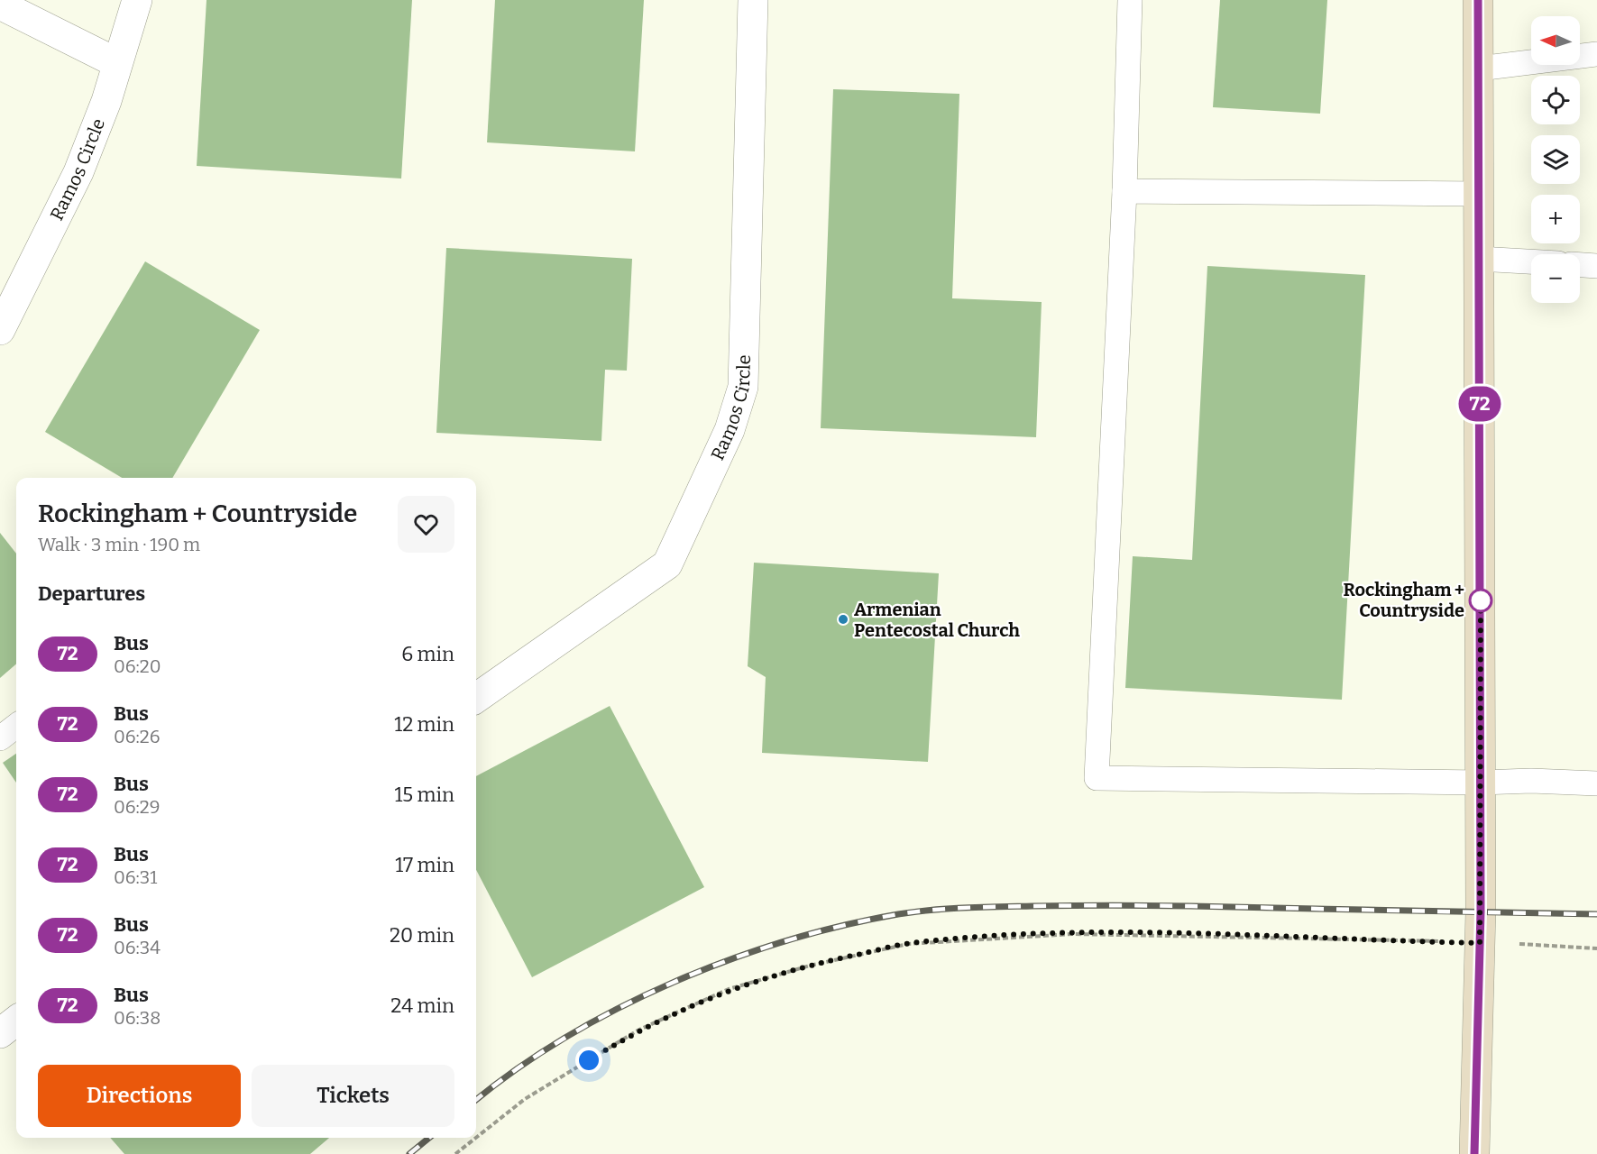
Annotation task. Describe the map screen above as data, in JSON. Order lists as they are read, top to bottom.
{
  "streets": {
    "street": ["Ramos Circle"]
  },
  "places": ["Rockingham + Countryside", "Armenian Pentecostal Church"],
  "lines": ["bus line 72"],
  "north": "left",
  "page": {
    "on_map": "72",
    "map_buttons": ["+", "−"],
    "heading": [
      ["Rockingham + Countryside", "Walk · 3 min · 190 m"],
      "Departures"
    ],
    "list": [
      {
        "mark": "72",
        "name": "Bus",
        "note": "06:20",
        "value": "6 min"
      },
      {
        "mark": "72",
        "name": "Bus",
        "note": "06:26",
        "value": "12 min"
      },
      {
        "mark": "72",
        "name": "Bus",
        "note": "06:29",
        "value": "15 min"
      },
      {
        "mark": "72",
        "name": "Bus",
        "note": "06:31",
        "value": "17 min"
      },
      {
        "mark": "72",
        "name": "Bus",
        "note": "06:34",
        "value": "20 min"
      },
      {
        "mark": "72",
        "name": "Bus",
        "note": "06:38",
        "value": "24 min"
      }
    ],
    "buttons": ["Directions", "Tickets"]
  }
}
